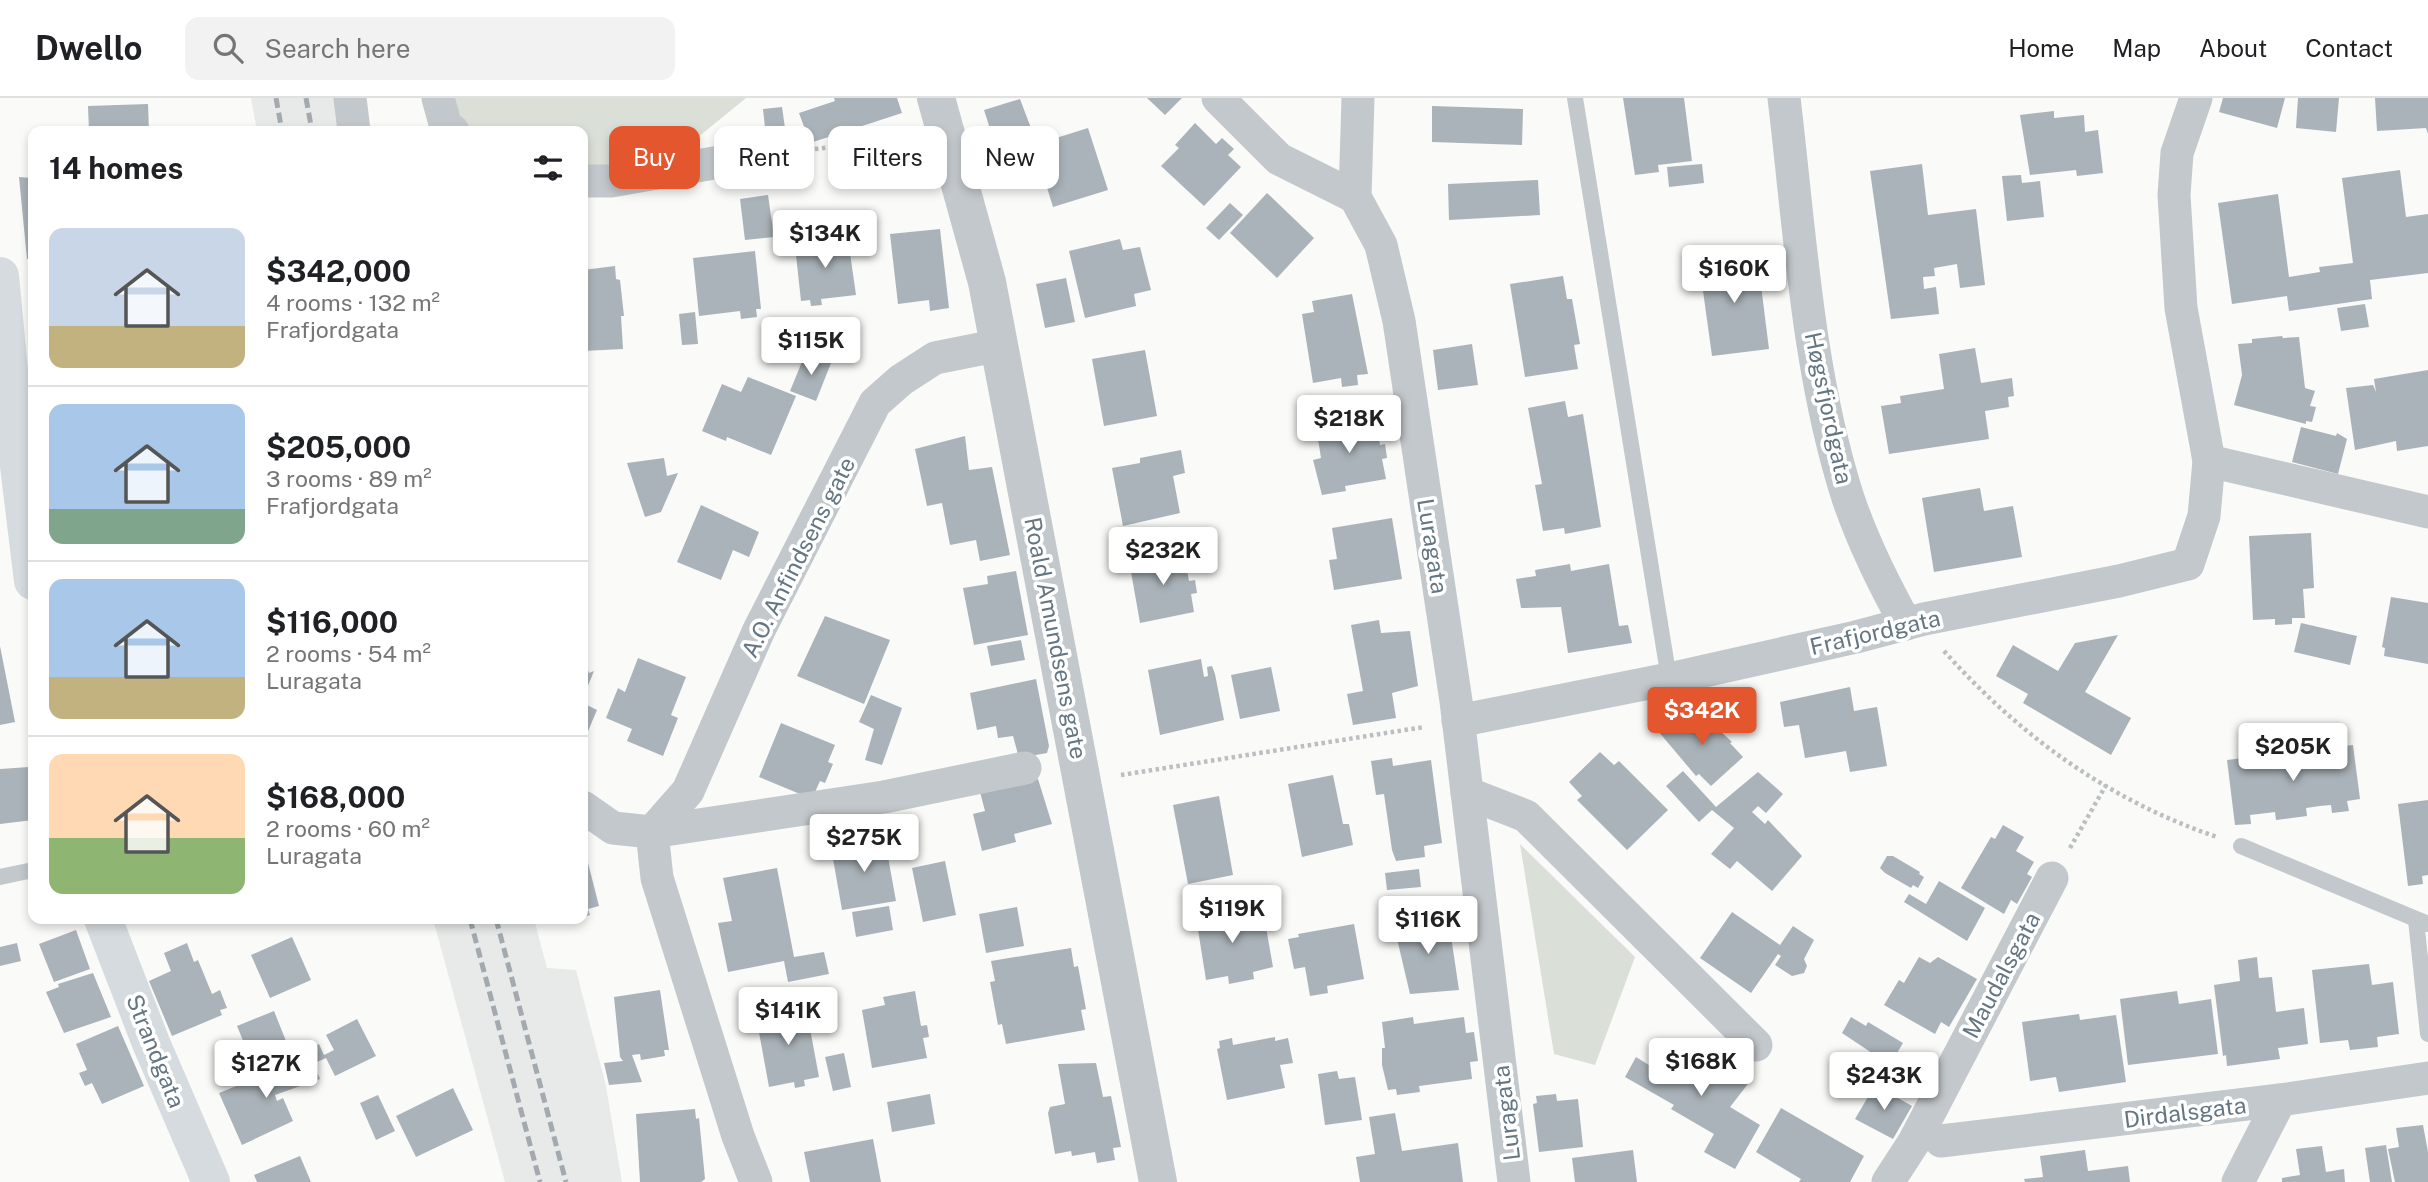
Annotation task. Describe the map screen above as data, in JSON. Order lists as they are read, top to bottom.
{
  "streets": {
    "main road": ["Strandgata"],
    "street": [
      "Høgsfjordgata",
      "Luragata",
      "A.O. Anfindsens gate",
      "Frafjordgata",
      "Roald Amundsens gate",
      "Maudalsgata",
      "Dirdalsgata"
    ]
  },
  "crossings": [
    ["Høgsfjordgata", "Frafjordgata"],
    ["Luragata", "Frafjordgata"],
    ["A.O. Anfindsens gate", "Roald Amundsens gate"]
  ],
  "page": {
    "header": "Dwello",
    "search": "Search here",
    "nav": [
      "Home",
      "Map",
      "About",
      "Contact"
    ],
    "chip": [
      "Buy",
      "Rent",
      "Filters",
      "New"
    ],
    "heading": "14 homes",
    "price": [
      "$134K",
      "$160K",
      "$115K",
      "$218K",
      "$232K",
      "$342K",
      "$205K",
      "$275K",
      "$119K",
      "$116K",
      "$141K",
      "$168K",
      "$127K",
      "$243K"
    ],
    "list": [
      {
        "name": "$342,000",
        "note": "4 rooms · 132 m² · Frafjordgata"
      },
      {
        "name": "$205,000",
        "note": "3 rooms · 89 m² · Frafjordgata"
      },
      {
        "name": "$116,000",
        "note": "2 rooms · 54 m² · Luragata"
      },
      {
        "name": "$168,000",
        "note": "2 rooms · 60 m² · Luragata"
      }
    ]
  }
}
